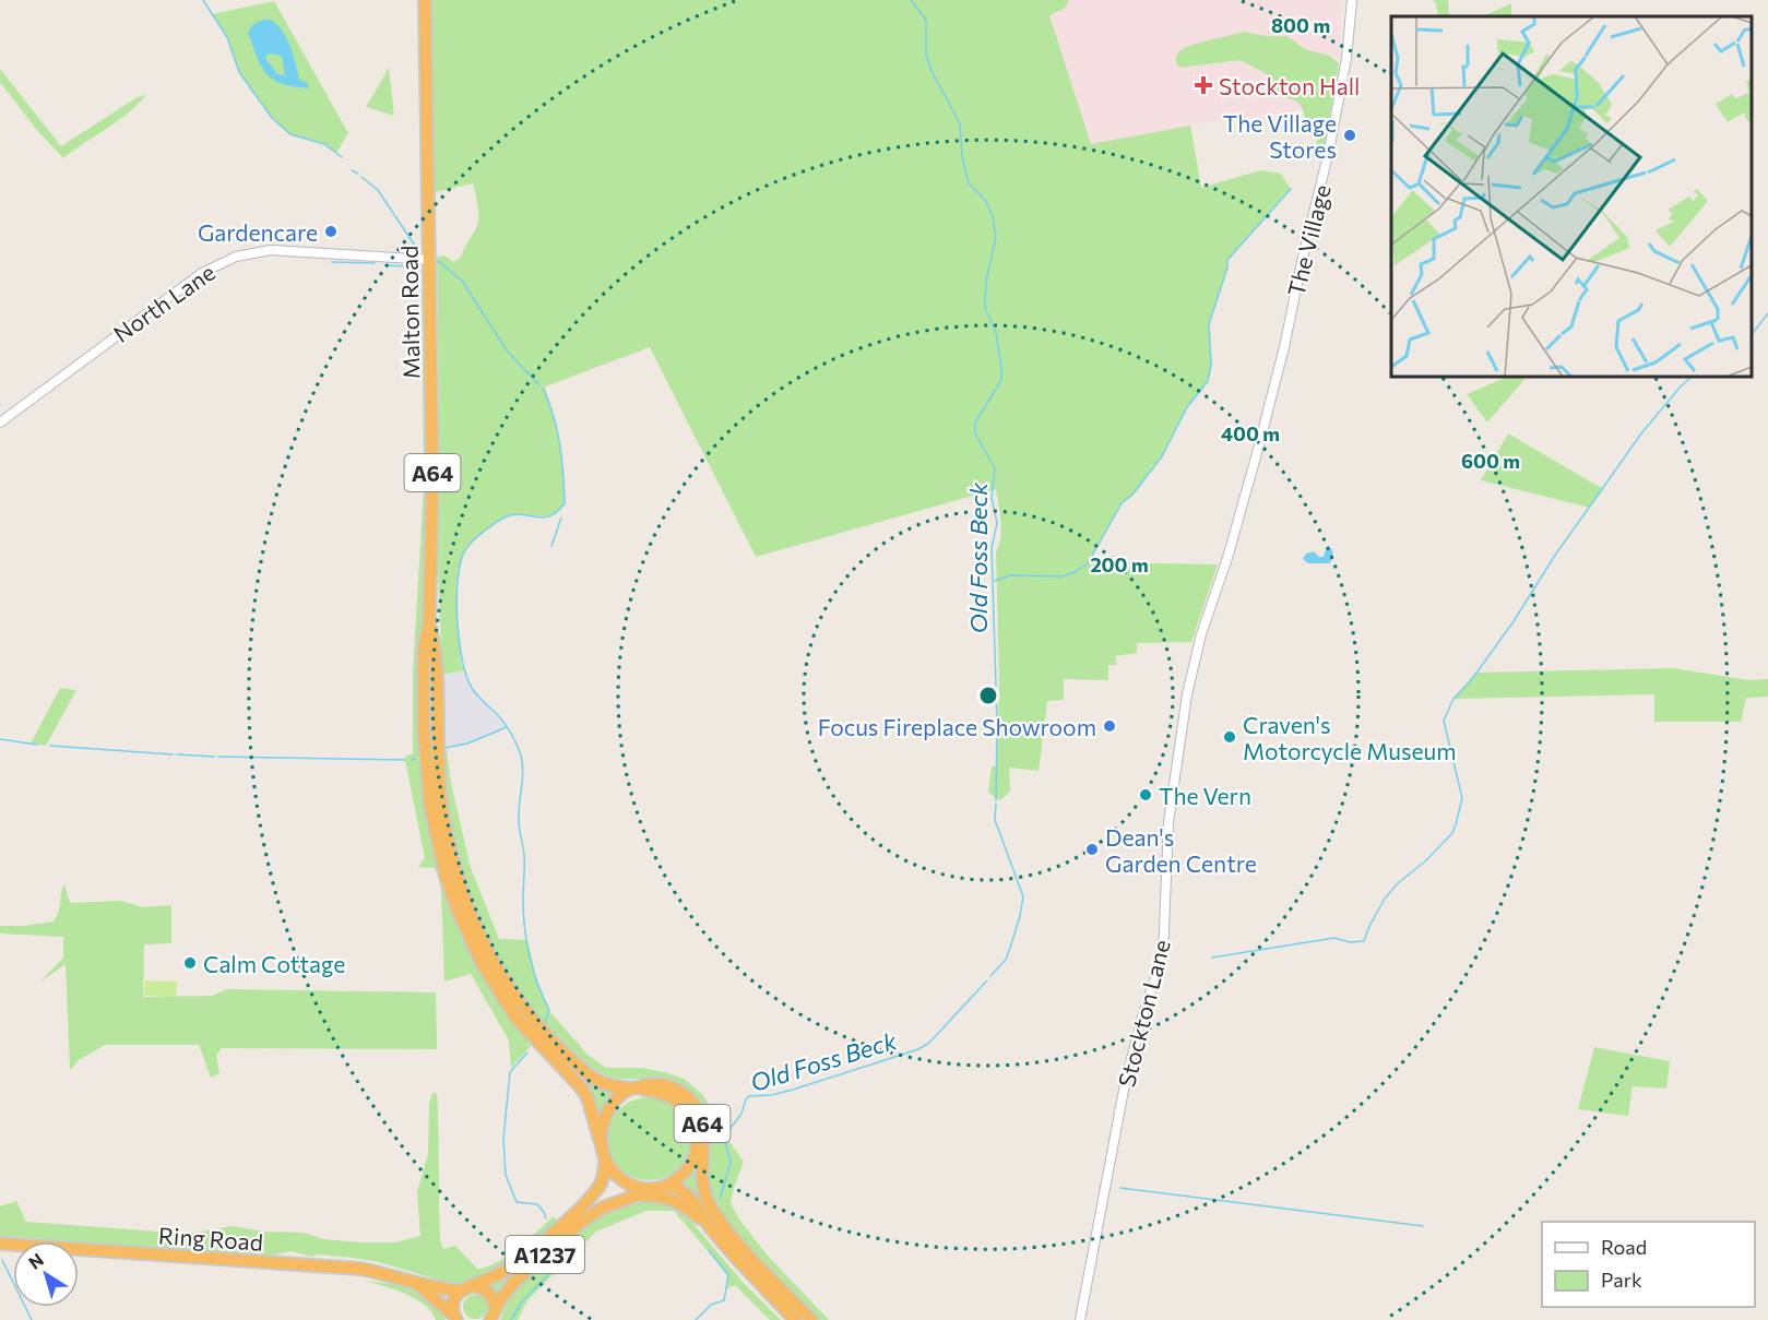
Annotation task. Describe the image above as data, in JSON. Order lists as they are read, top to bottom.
{
  "streets": {
    "highway": [
      "Malton Road",
      "A64",
      "Ring Road",
      "A1237"
    ],
    "street": ["The Village", "North Lane", "Stockton Lane"]
  },
  "crossings": [
    ["The Village", "Stockton Lane"],
    ["North Lane", "Malton Road"],
    ["Malton Road", "A64"],
    ["A64", "A1237"],
    ["Ring Road", "A1237"]
  ],
  "water": ["Old Foss Beck"],
  "places": {
    "health": ["Stockton Hall"],
    "other": [
      "The Village Stores",
      "Gardencare",
      "Focus Fireplace Showroom",
      "Craven's Motorcycle Museum",
      "The Vern",
      "Dean's Garden Centre",
      "Calm Cottage"
    ]
  },
  "legend": ["Road", "Park"],
  "north": "top left",
  "rings": [
    "800 m",
    "400 m",
    "600 m",
    "200 m"
  ]
}
